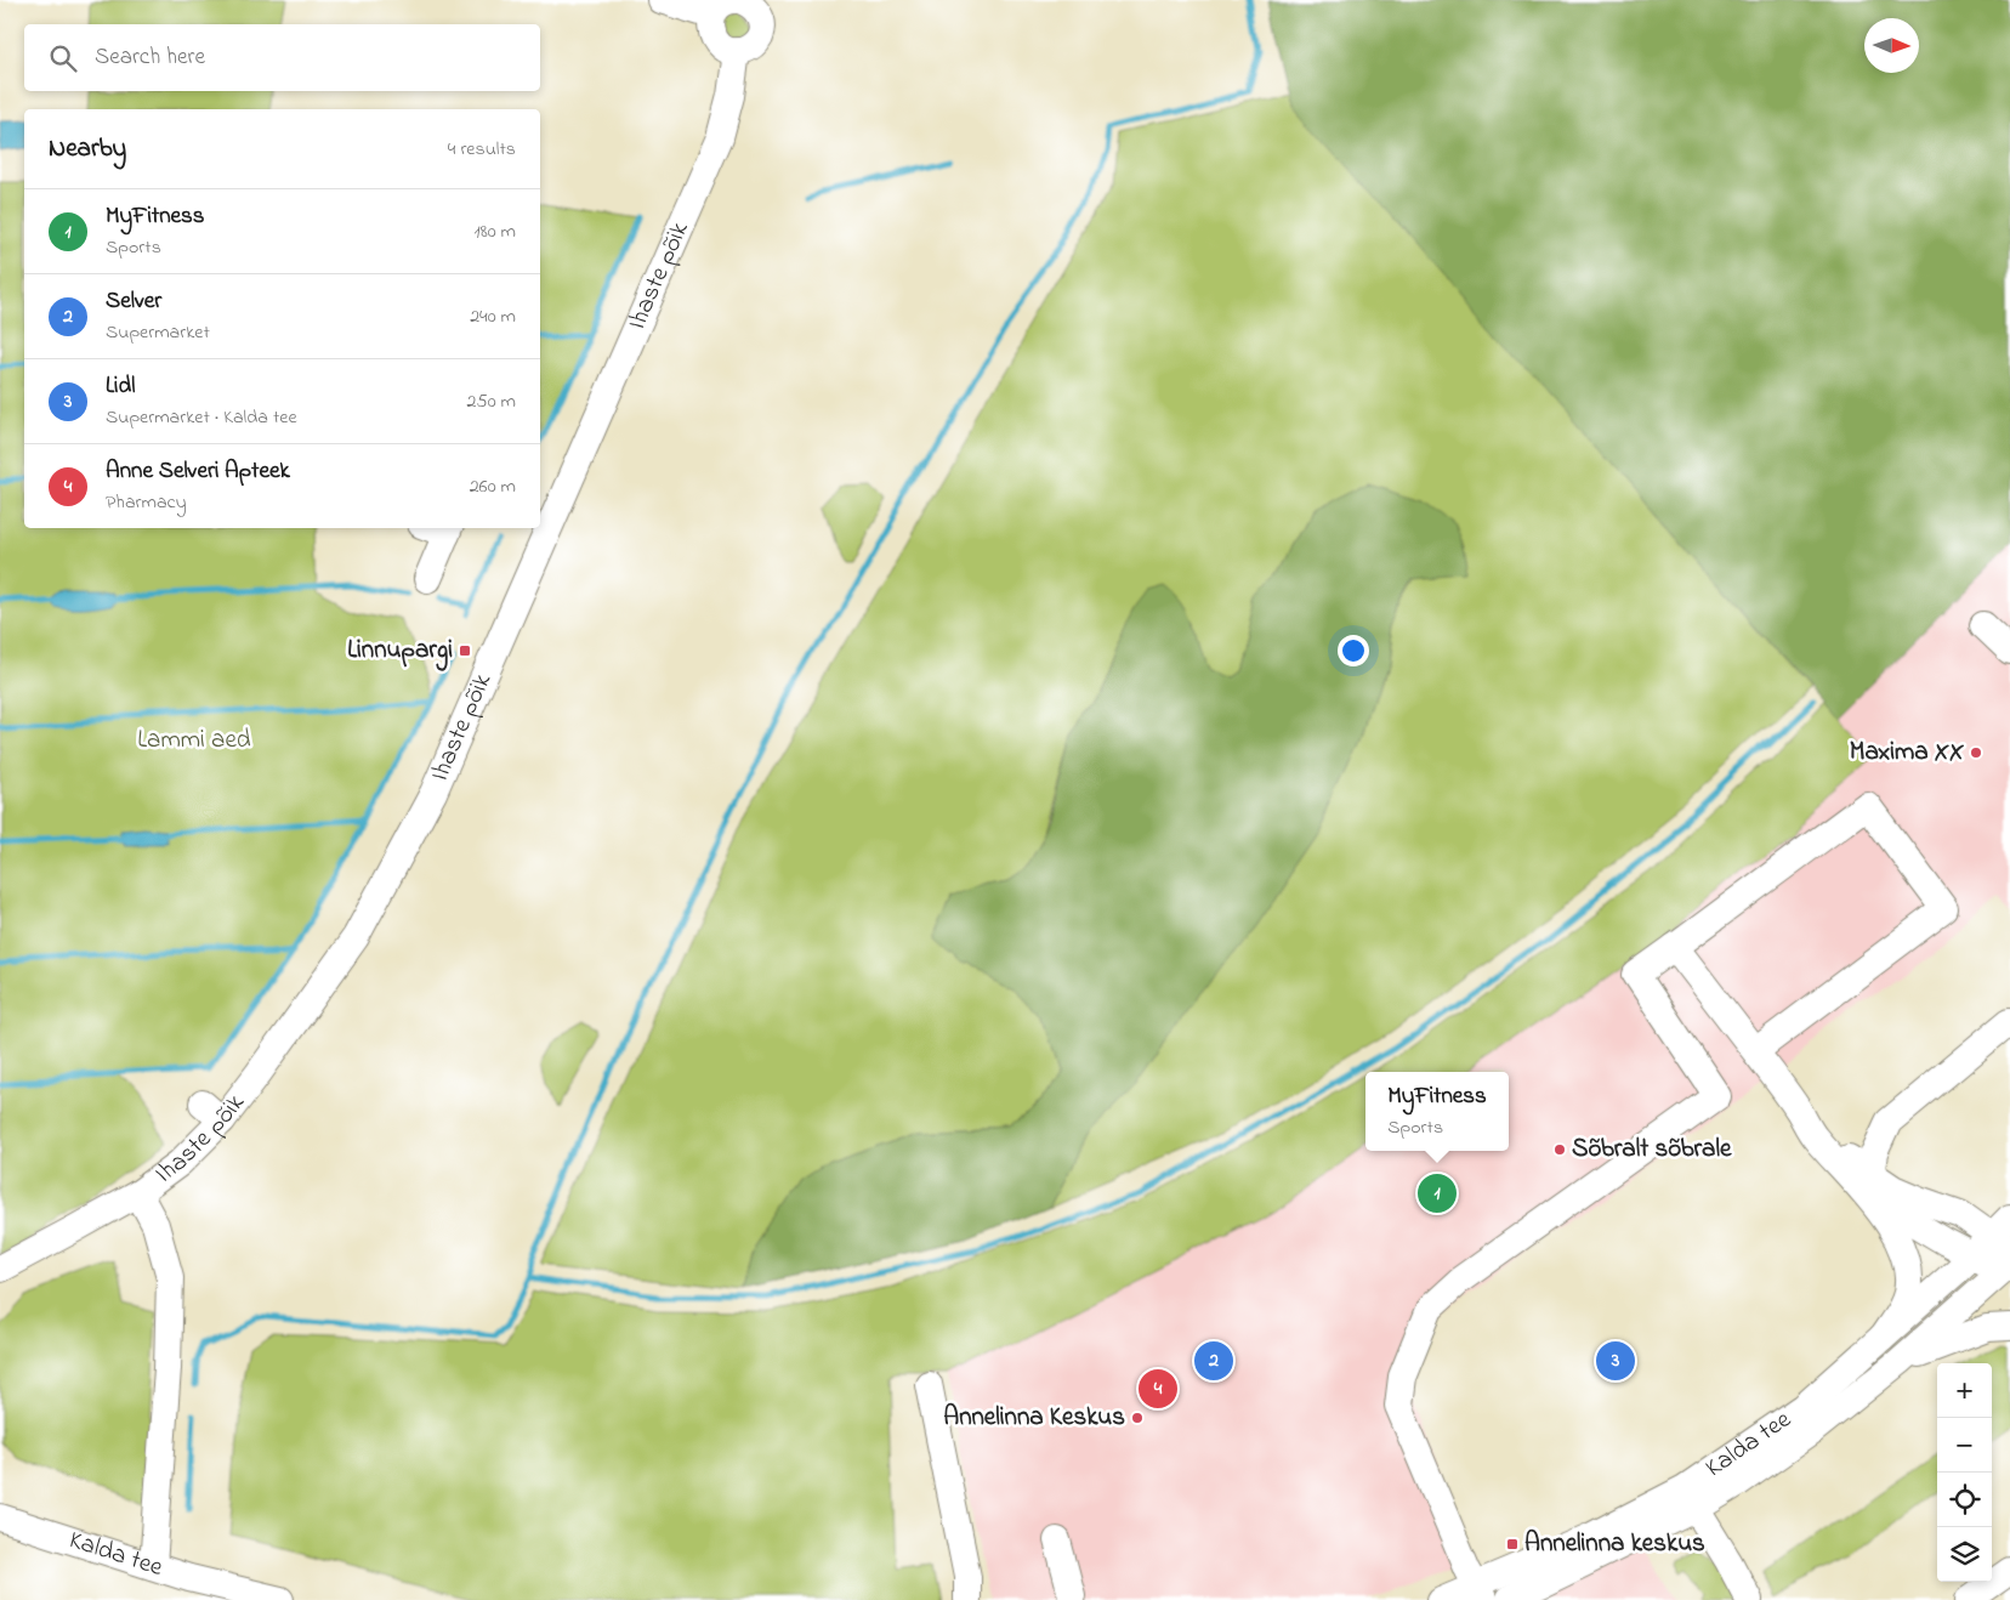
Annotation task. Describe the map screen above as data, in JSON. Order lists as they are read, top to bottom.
{
  "streets": {
    "street": ["Ihaste põik", "Kalda tee"]
  },
  "parks": ["Lammi aed"],
  "places": {
    "transit": ["Linnupargi", "Annelinna keskus"],
    "other": ["Maxima XX", "Sõbralt sõbrale", "Annelinna Keskus"]
  },
  "north": "right",
  "page": {
    "search": "Search here",
    "heading": ["Nearby", "4 results"],
    "list": [
      {
        "mark": "1",
        "name": "MyFitness",
        "note": "Sports",
        "value": "180 m"
      },
      {
        "mark": "2",
        "name": "Selver",
        "note": "Supermarket",
        "value": "240 m"
      },
      {
        "mark": "3",
        "name": "Lidl",
        "note": "Supermarket · Kalda tee",
        "value": "250 m"
      },
      {
        "mark": "4",
        "name": "Anne Selveri Apteek",
        "note": "Pharmacy",
        "value": "260 m"
      }
    ],
    "popup": ["MyFitness", "Sports"],
    "pins": [
      "1",
      "2",
      "3",
      "4"
    ],
    "map_buttons": ["+", "−"]
  }
}
